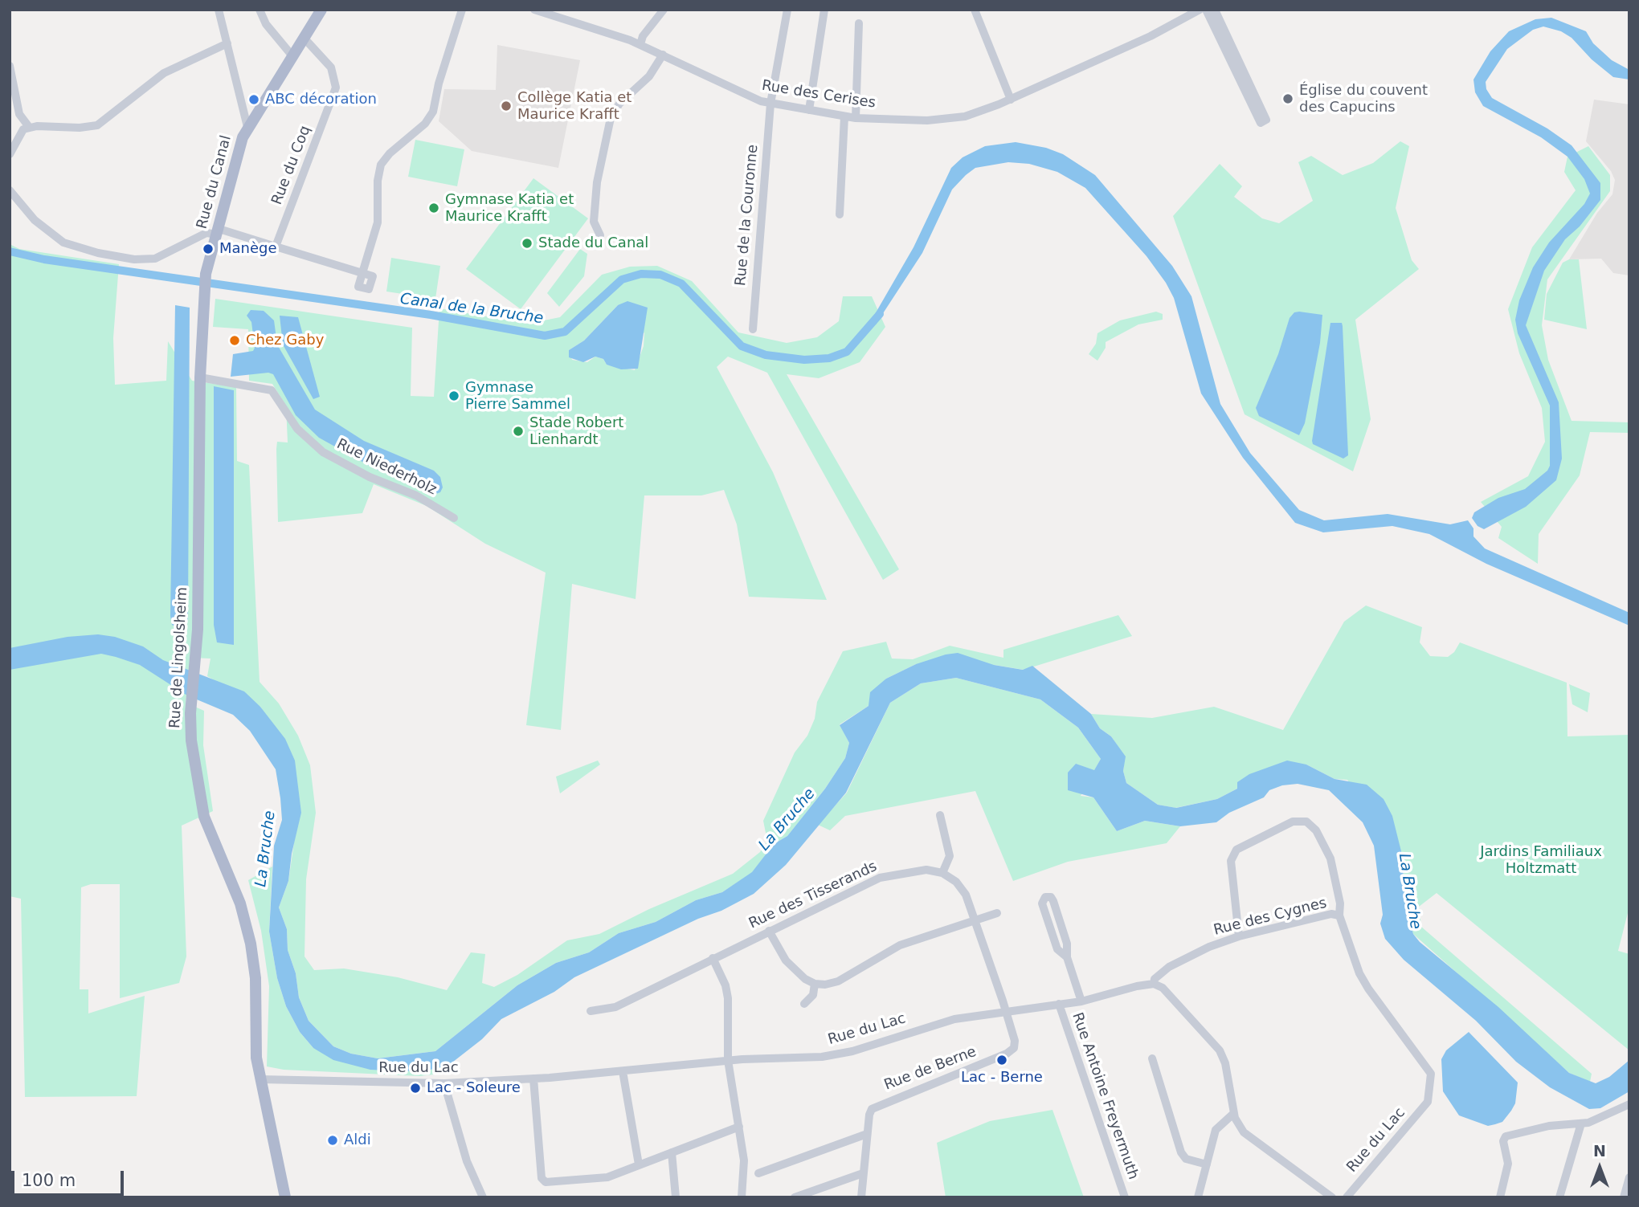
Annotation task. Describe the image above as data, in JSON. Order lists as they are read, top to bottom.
{
  "streets": {
    "main road": ["Rue du Canal", "Rue de Lingolsheim"],
    "street": [
      "Rue des Cerises",
      "Rue du Coq",
      "Rue de la Couronne",
      "Rue Niederholz",
      "Rue des Tisserands",
      "Rue des Cygnes",
      "Rue du Lac",
      "Rue de Berne",
      "Rue Antoine Freyermuth"
    ]
  },
  "crossings": [
    ["Rue des Cerises", "Rue de la Couronne"],
    ["Rue du Coq", "Rue du Canal"],
    ["Rue du Canal", "Rue de Lingolsheim"],
    ["Rue Niederholz", "Rue de Lingolsheim"],
    ["Rue de Lingolsheim", "Rue du Lac"],
    ["Rue des Cygnes", "Rue du Lac"],
    ["Rue du Lac", "Rue de Berne"],
    ["Rue du Lac", "Rue Antoine Freyermuth"]
  ],
  "water": ["Canal de la Bruche", "La Bruche"],
  "parks": ["Jardins Familiaux Holtzmatt"],
  "places": [
    "Église du couvent des Capucins",
    "ABC décoration",
    "Collège Katia et Maurice Krafft",
    "Gymnase Katia et Maurice Krafft",
    "Stade du Canal",
    "Manège",
    "Chez Gaby",
    "Gymnase Pierre Sammel",
    "Stade Robert Lienhardt",
    "Lac - Berne",
    "Lac - Soleure",
    "Aldi"
  ],
  "scale_bar": "100 m",
  "north": "top"
}
